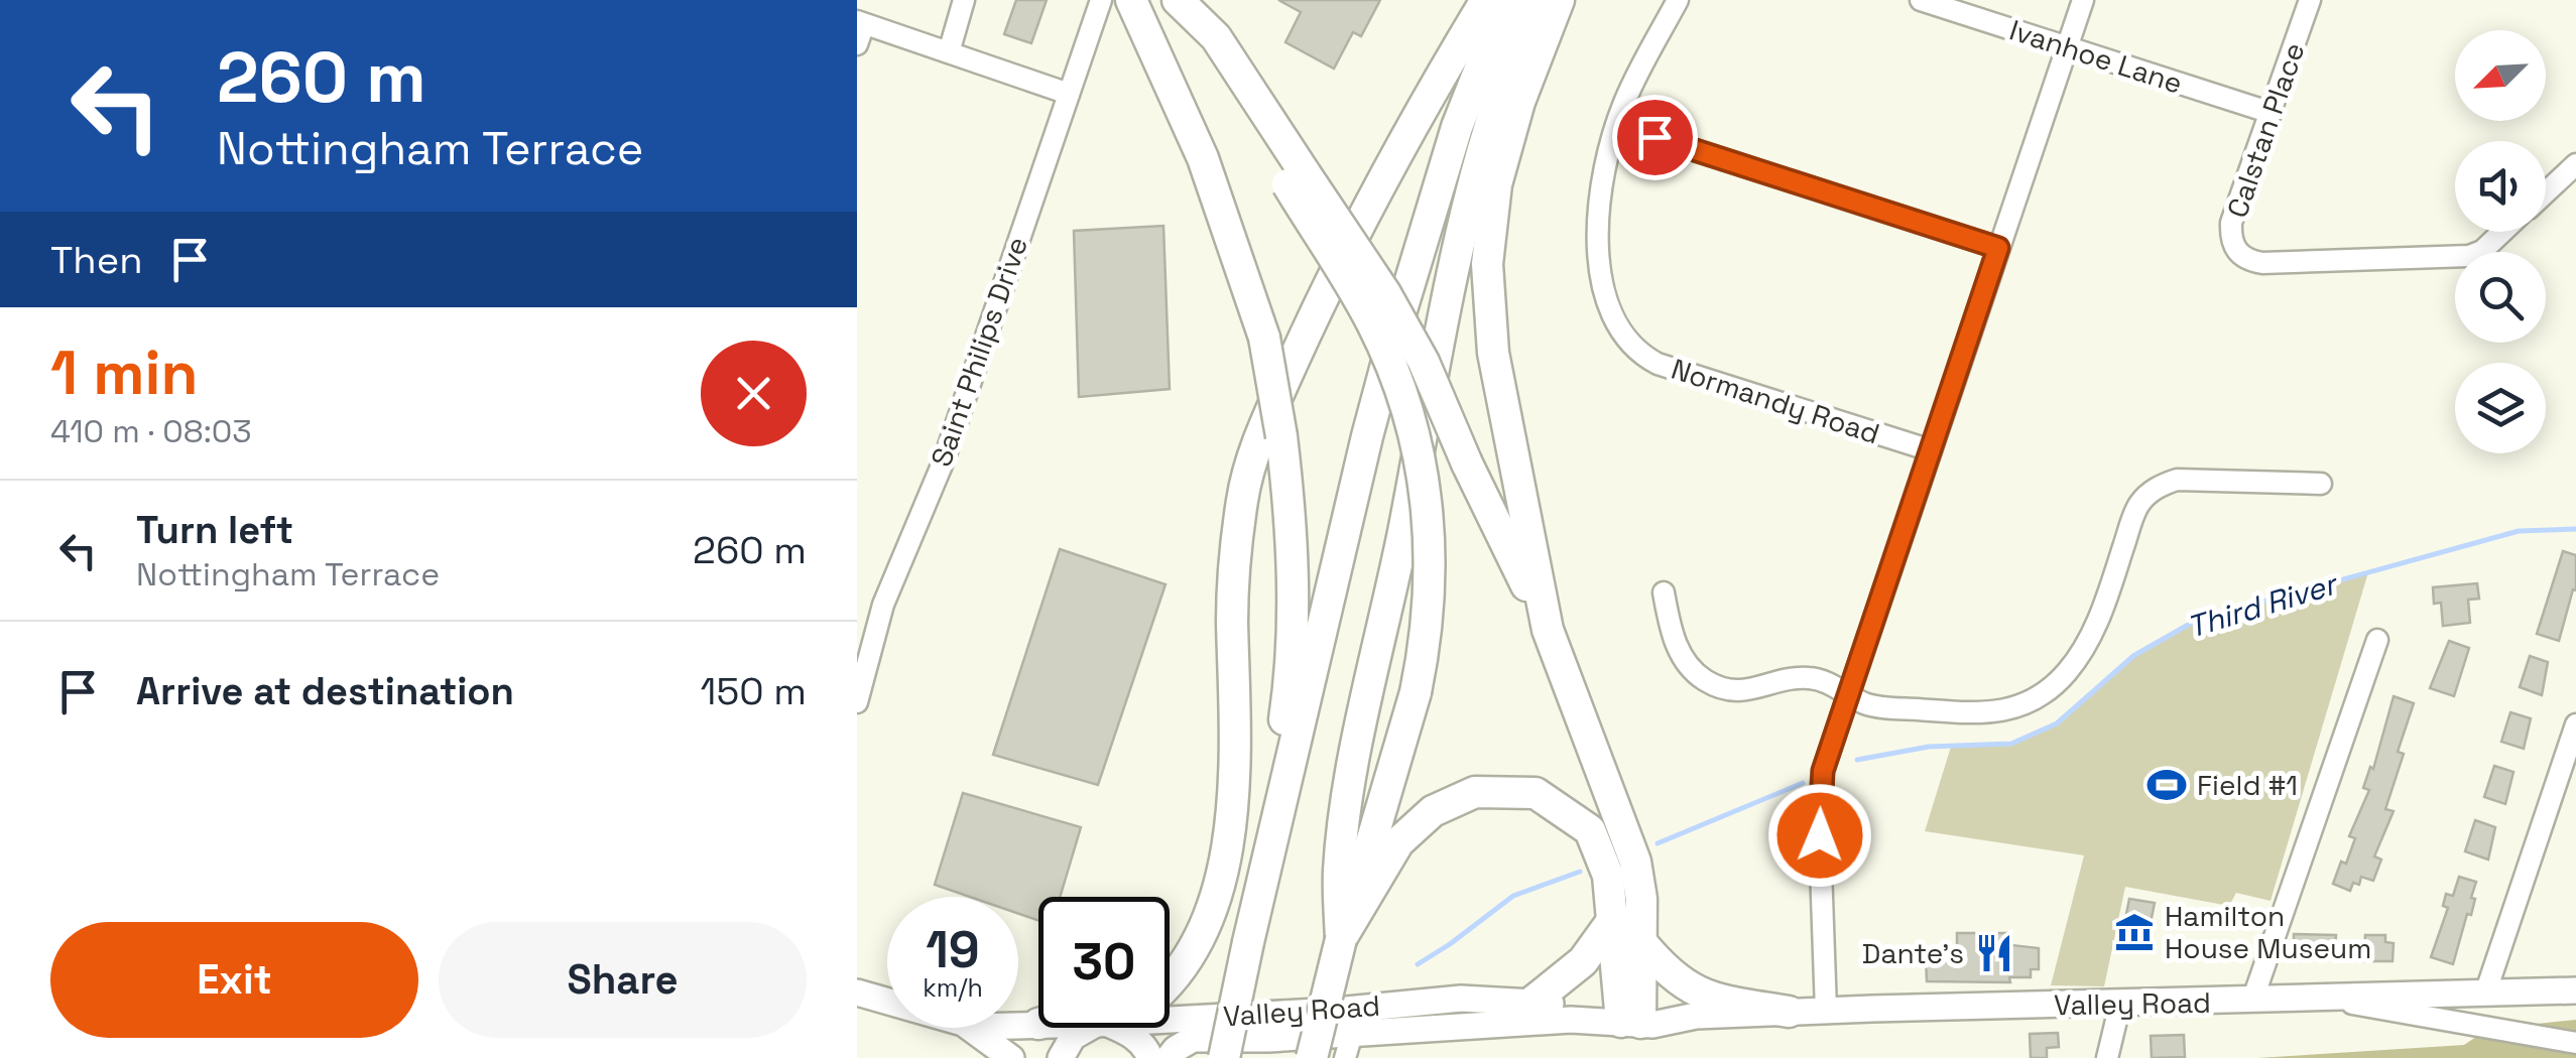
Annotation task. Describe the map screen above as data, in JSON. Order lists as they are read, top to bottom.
{
  "streets": {
    "main road": ["Valley Road"],
    "street": [
      "Ivanhoe Lane",
      "Calstan Place",
      "Saint Philips Drive",
      "Normandy Road"
    ]
  },
  "crossings": [
    ["Ivanhoe Lane", "Calstan Place"]
  ],
  "water": ["Third River"],
  "places": {
    "sports": ["Field #1"],
    "museum": ["Hamilton House Museum"],
    "restaurant": ["Dante's"]
  },
  "north": "bottom left",
  "page": {
    "turn": ["260 m", "Nottingham Terrace"],
    "then": "Then",
    "heading": ["1 min", "410 m · 08:03"],
    "list": [
      {
        "name": "Turn left",
        "note": "Nottingham Terrace",
        "value": "260 m"
      },
      {
        "name": "Arrive at destination",
        "value": "150 m"
      }
    ],
    "speed": "19 km/h",
    "limit": "30",
    "buttons": ["Exit", "Share"]
  }
}
